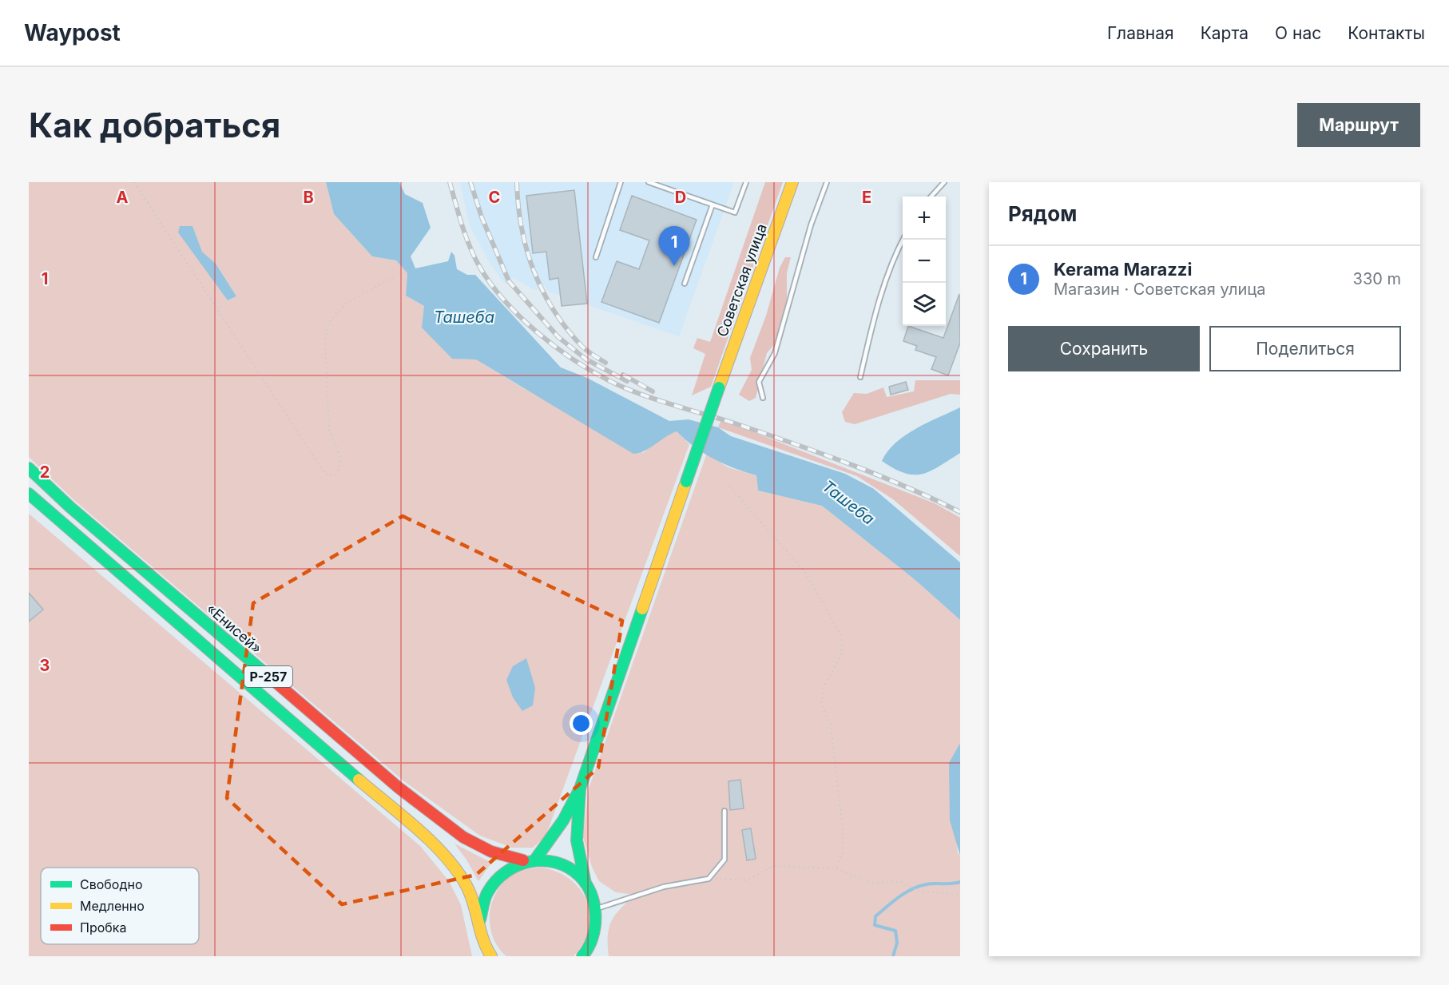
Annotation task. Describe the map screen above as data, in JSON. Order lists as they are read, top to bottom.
{
  "streets": {
    "main road": ["Советская улица", "«Енисей»", "Р-257"]
  },
  "crossings": [
    ["«Енисей»", "Р-257"]
  ],
  "water": ["Ташеба"],
  "legend": ["Свободно", "Медленно", "Пробка"],
  "page": {
    "header": "Waypost",
    "nav": [
      "Главная",
      "Карта",
      "О нас",
      "Контакты"
    ],
    "buttons": [
      "Маршрут",
      ["Сохранить", "Поделиться"]
    ],
    "title": "Как добраться",
    "heading": "Рядом",
    "map_buttons": ["+", "−"],
    "pins": "1",
    "list": [
      {
        "mark": "1",
        "name": "Kerama Marazzi",
        "note": "Магазин · Советская улица",
        "value": "330 m"
      }
    ]
  },
  "grid": {
    "columns": [
      "A",
      "B",
      "C",
      "D",
      "E"
    ],
    "rows": ["1", "2", "3"]
  }
}
